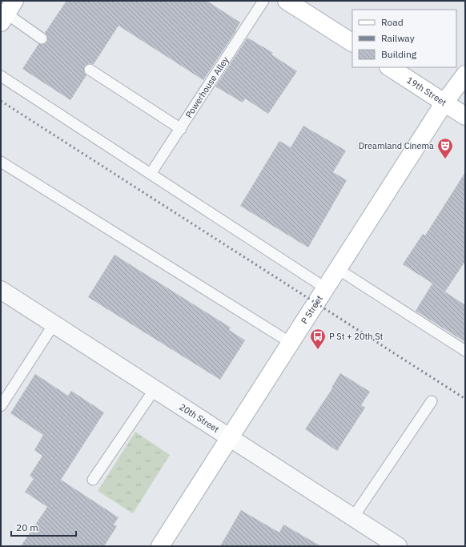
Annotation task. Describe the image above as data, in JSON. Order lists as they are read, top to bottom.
{
  "streets": {
    "main road": ["19th Street", "P Street"],
    "street": ["20th Street"],
    "lane": ["Powerhouse Alley"]
  },
  "crossings": [
    ["19th Street", "P Street"],
    ["P Street", "20th Street"]
  ],
  "places": {
    "theatre": ["Dreamland Cinema"],
    "bus stop": ["P St + 20th St"]
  },
  "legend": ["Road", "Railway", "Building"],
  "scale_bar": "20 m"
}
